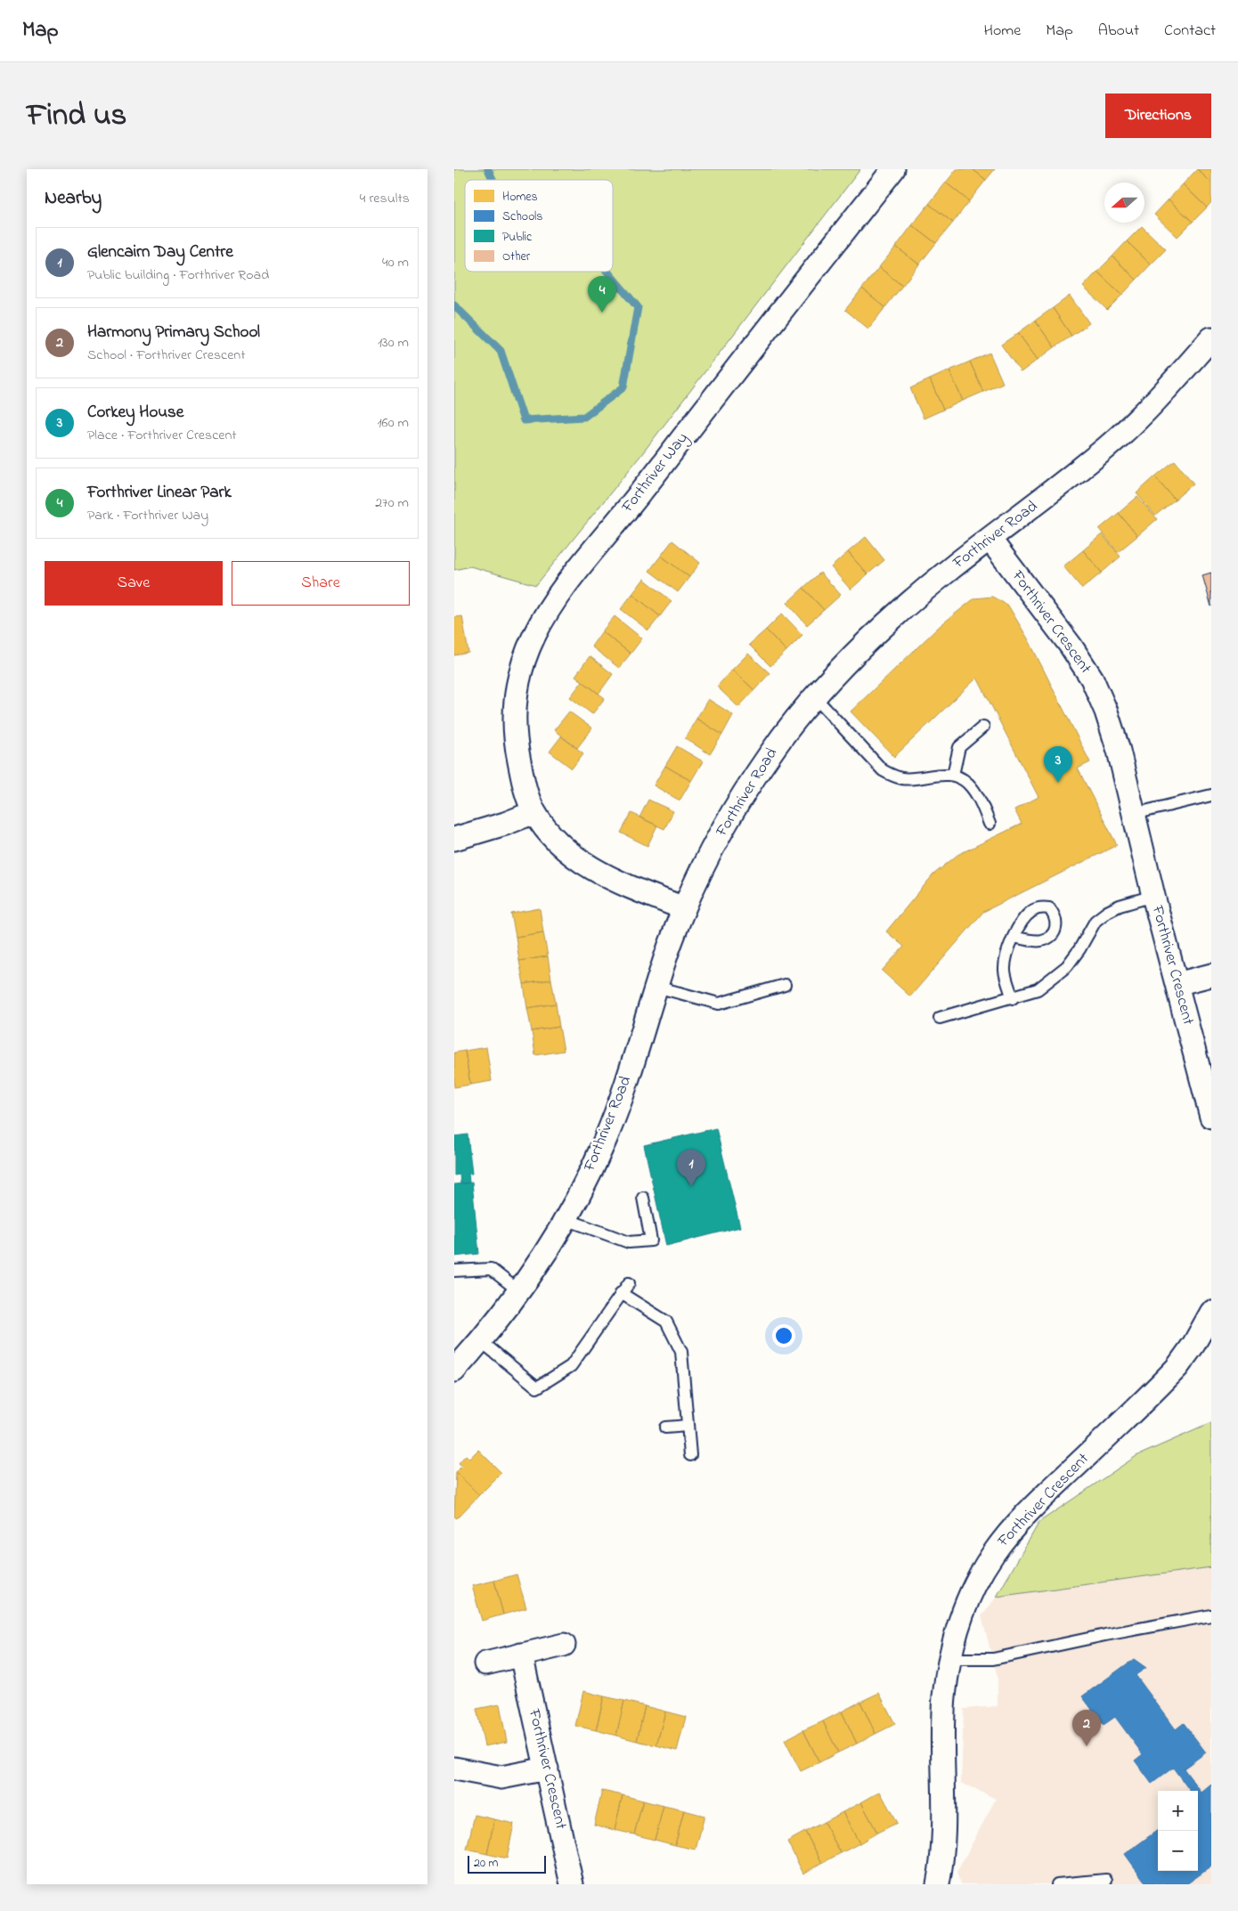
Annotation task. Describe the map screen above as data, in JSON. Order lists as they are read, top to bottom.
{
  "streets": {
    "street": ["Forthriver Way", "Forthriver Road", "Forthriver Crescent"]
  },
  "crossings": [
    ["Forthriver Way", "Forthriver Road"],
    ["Forthriver Road", "Forthriver Crescent"]
  ],
  "legend": [
    "Homes",
    "Schools",
    "Public",
    "Other"
  ],
  "scale_bar": "20 m",
  "north": "left",
  "page": {
    "header": "Map",
    "nav": [
      "Home",
      "Map",
      "About",
      "Contact"
    ],
    "title": "Find us",
    "buttons": [
      "Directions",
      ["Save", "Share"]
    ],
    "heading": ["Nearby", "4 results"],
    "list": [
      {
        "mark": "1",
        "name": "Glencairn Day Centre",
        "note": "Public building · Forthriver Road",
        "value": "40 m"
      },
      {
        "mark": "2",
        "name": "Harmony Primary School",
        "note": "School · Forthriver Crescent",
        "value": "130 m"
      },
      {
        "mark": "3",
        "name": "Corkey House",
        "note": "Place · Forthriver Crescent",
        "value": "160 m"
      },
      {
        "mark": "4",
        "name": "Forthriver Linear Park",
        "note": "Park · Forthriver Way",
        "value": "270 m"
      }
    ],
    "pins": [
      "4",
      "3",
      "1",
      "2"
    ],
    "map_buttons": ["+", "−"],
    "scale": "20 m"
  }
}
